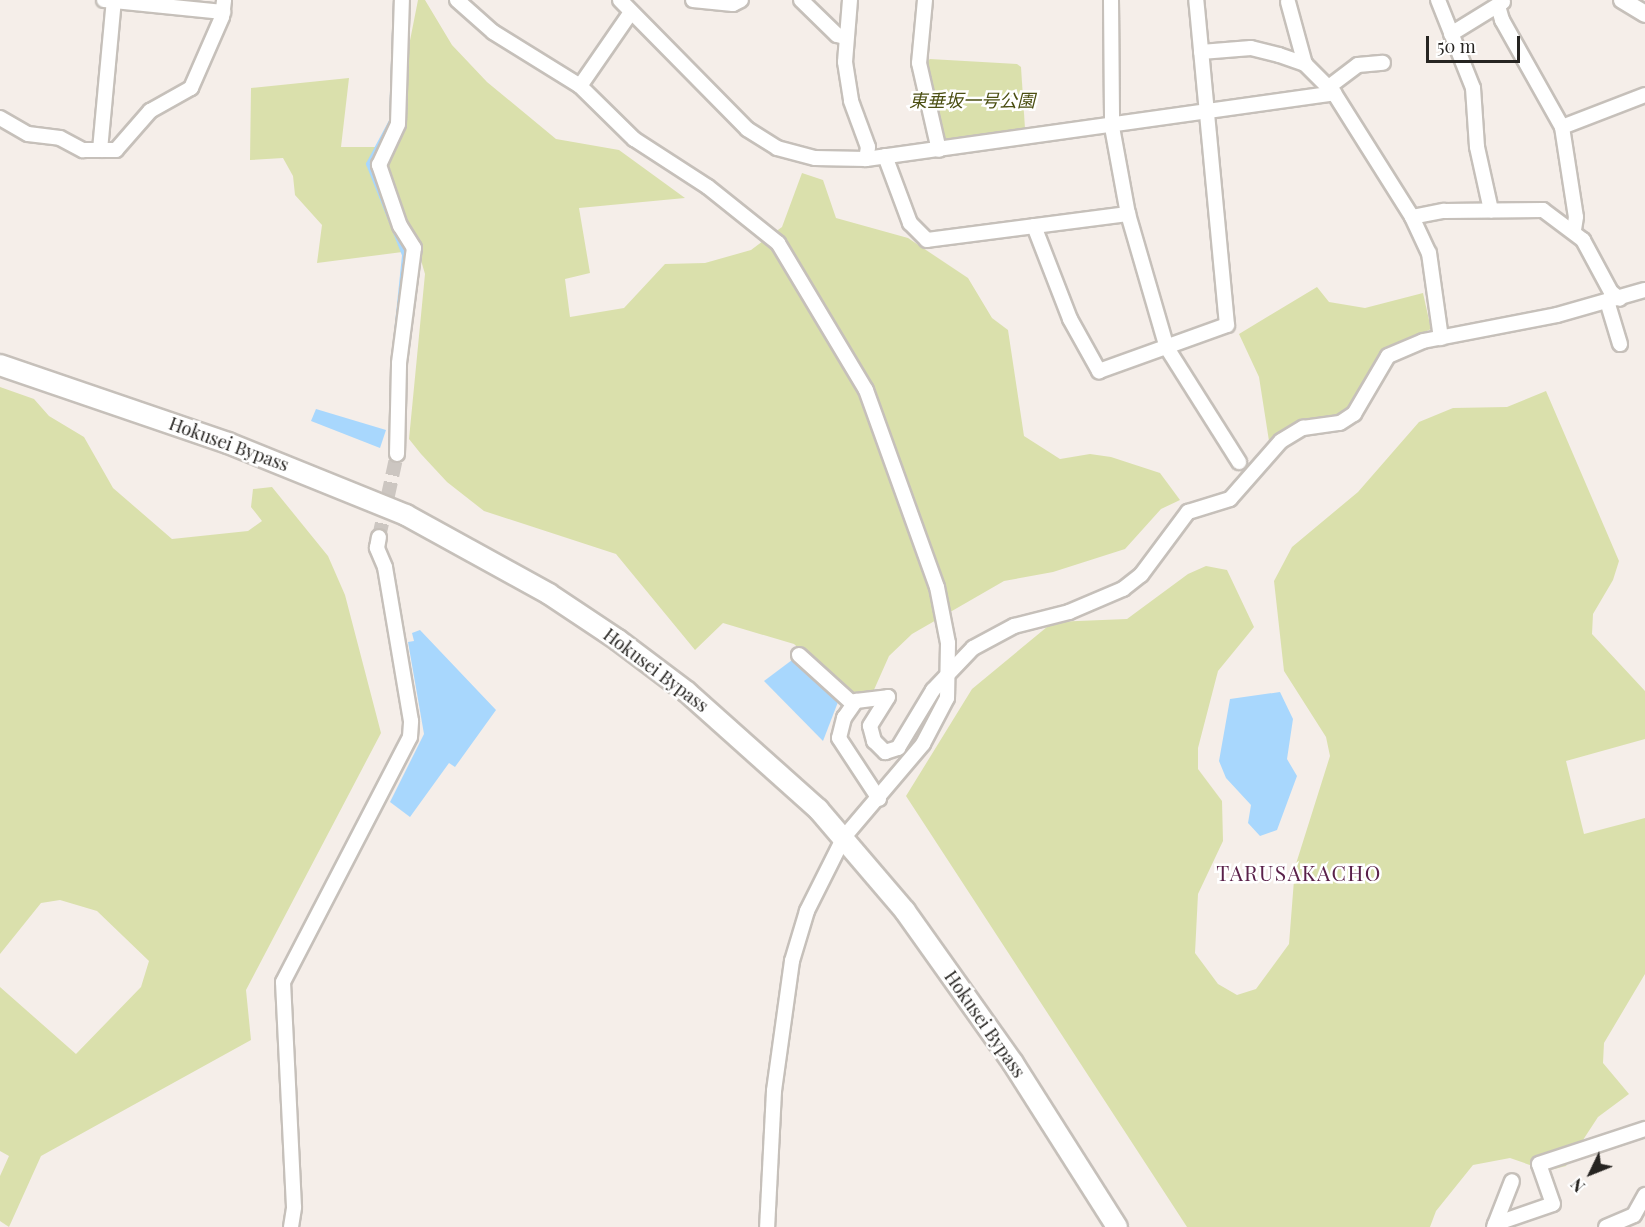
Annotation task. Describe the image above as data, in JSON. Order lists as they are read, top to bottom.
{
  "streets": {
    "highway": ["Hokusei Bypass"]
  },
  "districts": ["TARUSAKACHO"],
  "parks": ["東垂坂一号公園"],
  "scale_bar": "50 m",
  "north": "bottom left"
}
